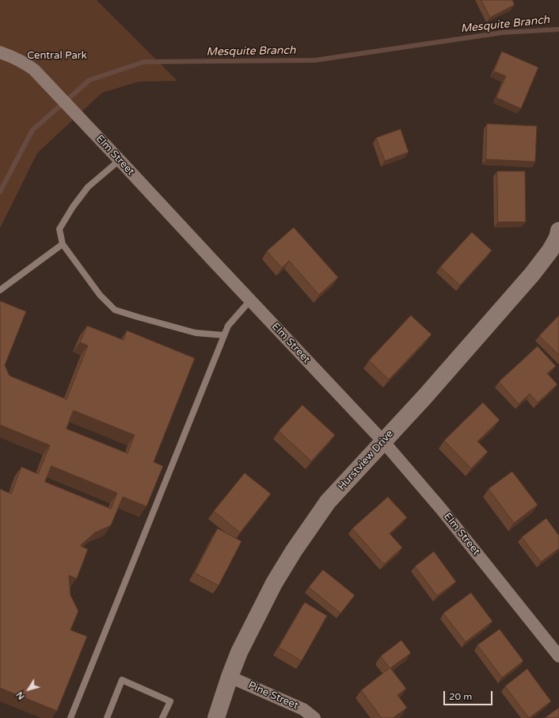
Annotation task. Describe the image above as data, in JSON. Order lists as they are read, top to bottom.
{
  "streets": {
    "street": ["Elm Street", "Hurstview Drive", "Pine Street"]
  },
  "crossings": [
    ["Elm Street", "Hurstview Drive"],
    ["Hurstview Drive", "Pine Street"]
  ],
  "water": ["Mesquite Branch"],
  "parks": ["Central Park"],
  "scale_bar": "20 m",
  "north": "bottom left"
}
